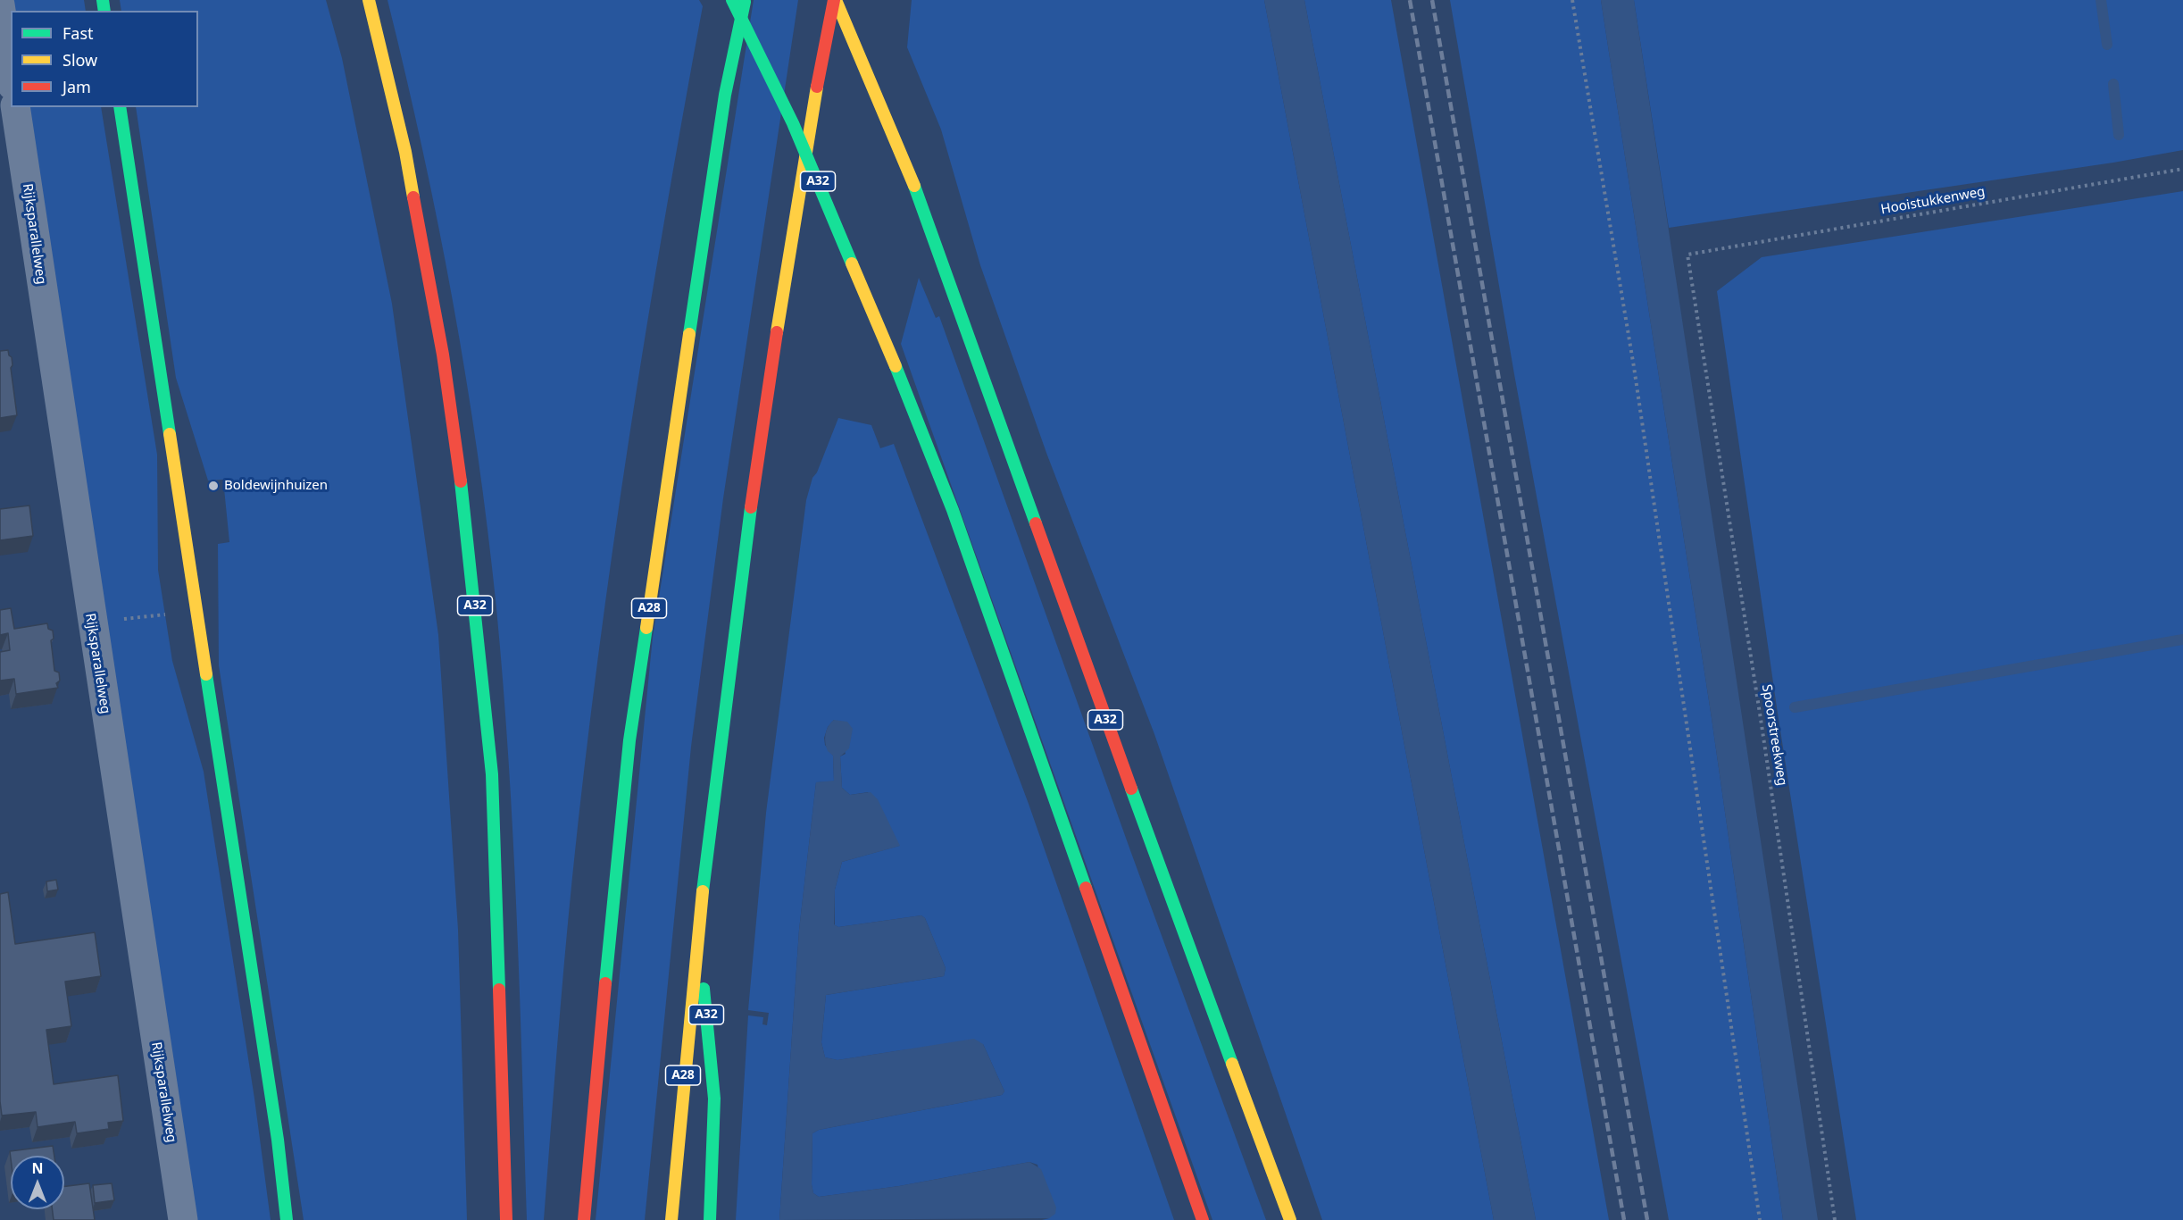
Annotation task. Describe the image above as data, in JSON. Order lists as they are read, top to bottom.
{
  "streets": {
    "main road": ["A32", "A28"],
    "street": ["Rijksparallelweg"],
    "path": ["Hooistukkenweg", "Spoorstreekweg"]
  },
  "crossings": [
    ["A32", "A28"],
    ["Hooistukkenweg", "Spoorstreekweg"]
  ],
  "places": ["Boldewijnhuizen"],
  "legend": ["Fast", "Slow", "Jam"],
  "north": "top"
}
